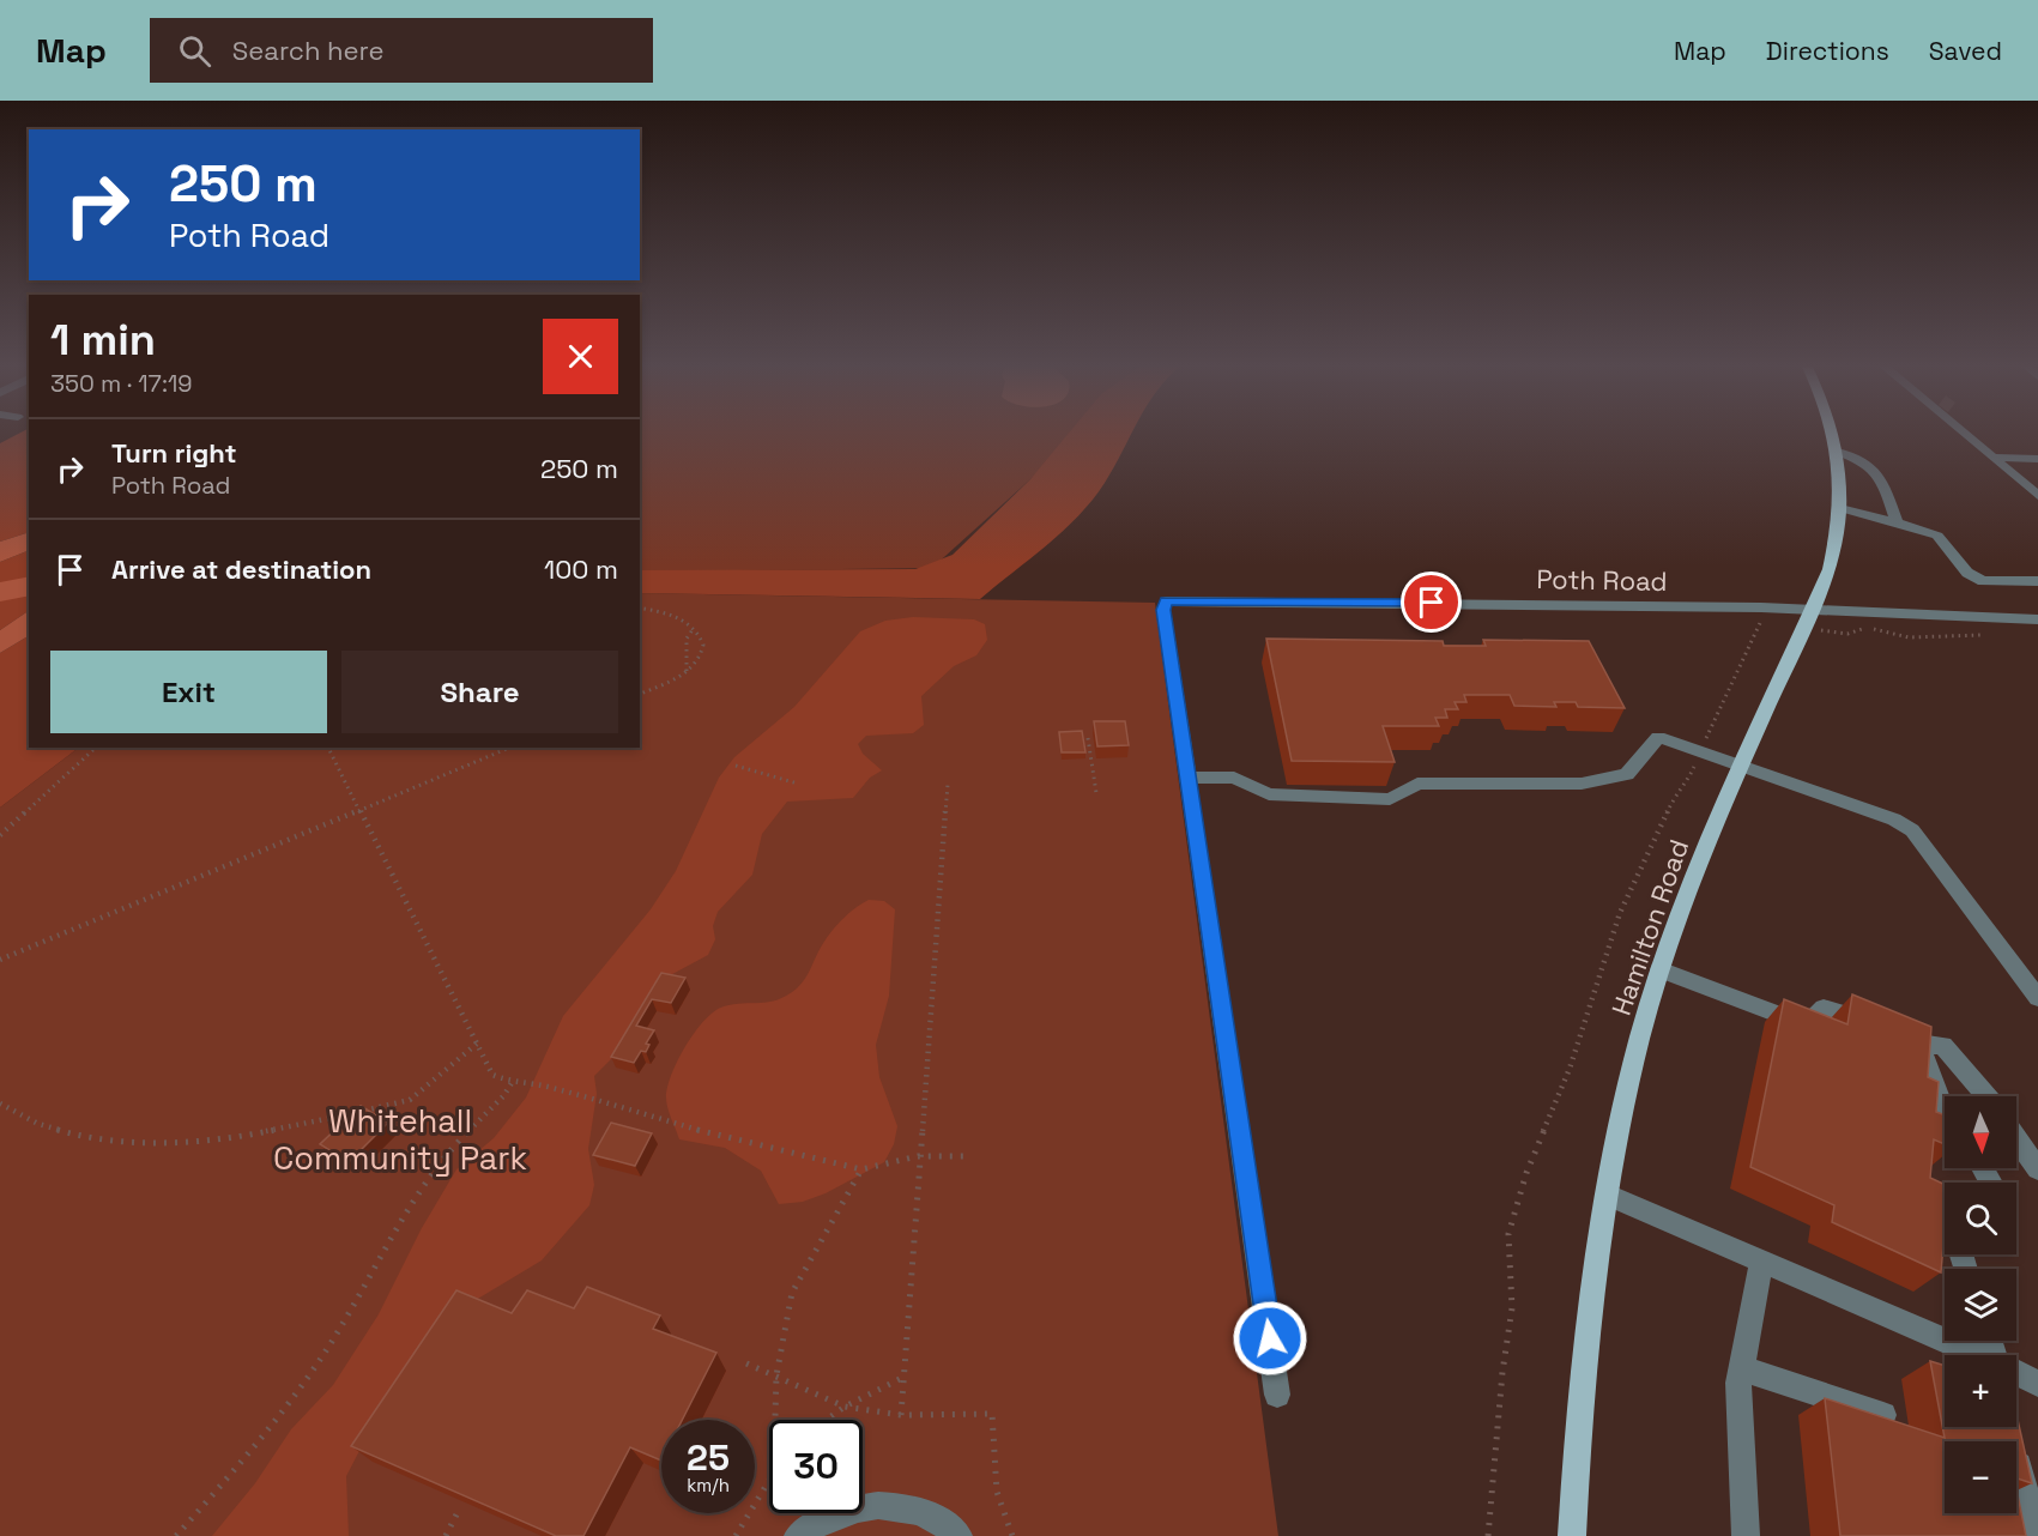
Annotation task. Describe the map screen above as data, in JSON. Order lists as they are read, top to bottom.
{
  "streets": {
    "main road": ["Hamilton Road"],
    "street": ["Poth Road"]
  },
  "crossings": [
    ["Poth Road", "Hamilton Road"]
  ],
  "parks": ["Whitehall Community Park"],
  "north": "bottom",
  "page": {
    "header": "Map",
    "search": "Search here",
    "nav": ["Map", "Directions", "Saved"],
    "turn": ["250 m", "Poth Road"],
    "heading": ["1 min", "350 m · 17:19"],
    "list": [
      {
        "name": "Turn right",
        "note": "Poth Road",
        "value": "250 m"
      },
      {
        "name": "Arrive at destination",
        "value": "100 m"
      }
    ],
    "buttons": ["Exit", "Share"],
    "map_buttons": ["+", "−"],
    "speed": "25 km/h",
    "limit": "30"
  }
}
